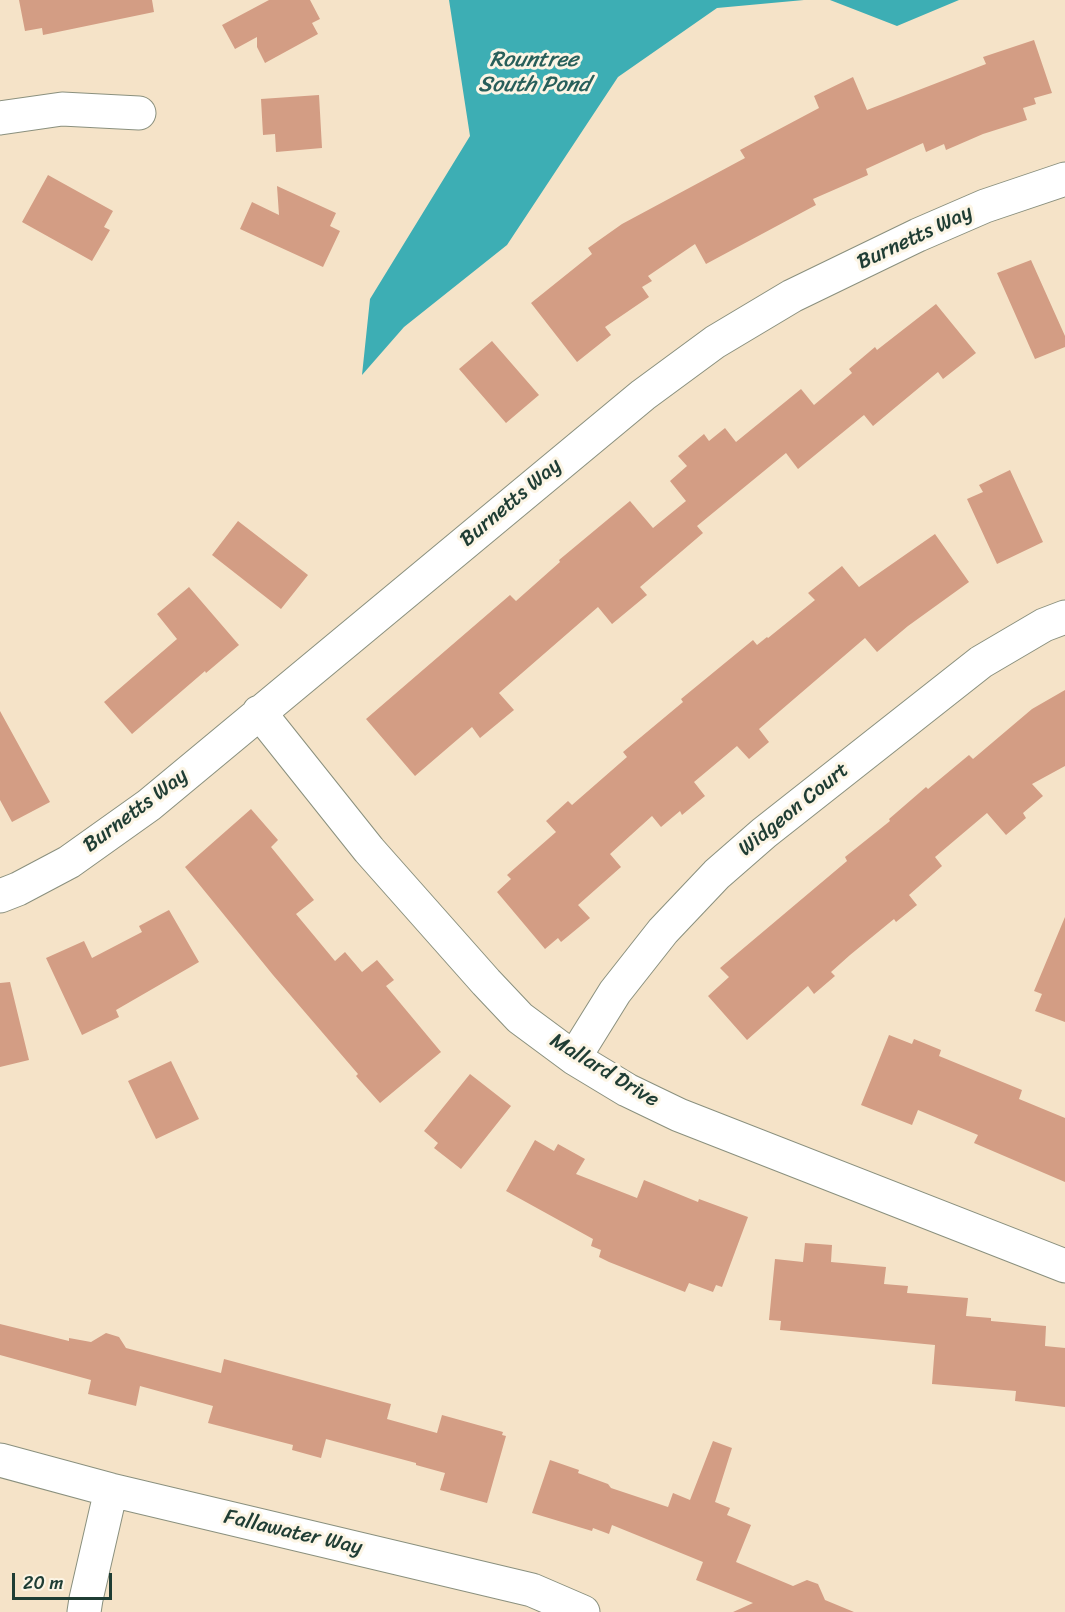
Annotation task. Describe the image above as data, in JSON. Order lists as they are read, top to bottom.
{
  "streets": {
    "street": [
      "Burnetts Way",
      "Widgeon Court",
      "Mallard Drive",
      "Fallawater Way"
    ]
  },
  "crossings": [
    ["Burnetts Way", "Mallard Drive"],
    ["Widgeon Court", "Mallard Drive"]
  ],
  "water": ["Rountree South Pond"],
  "scale_bar": "20 m"
}
